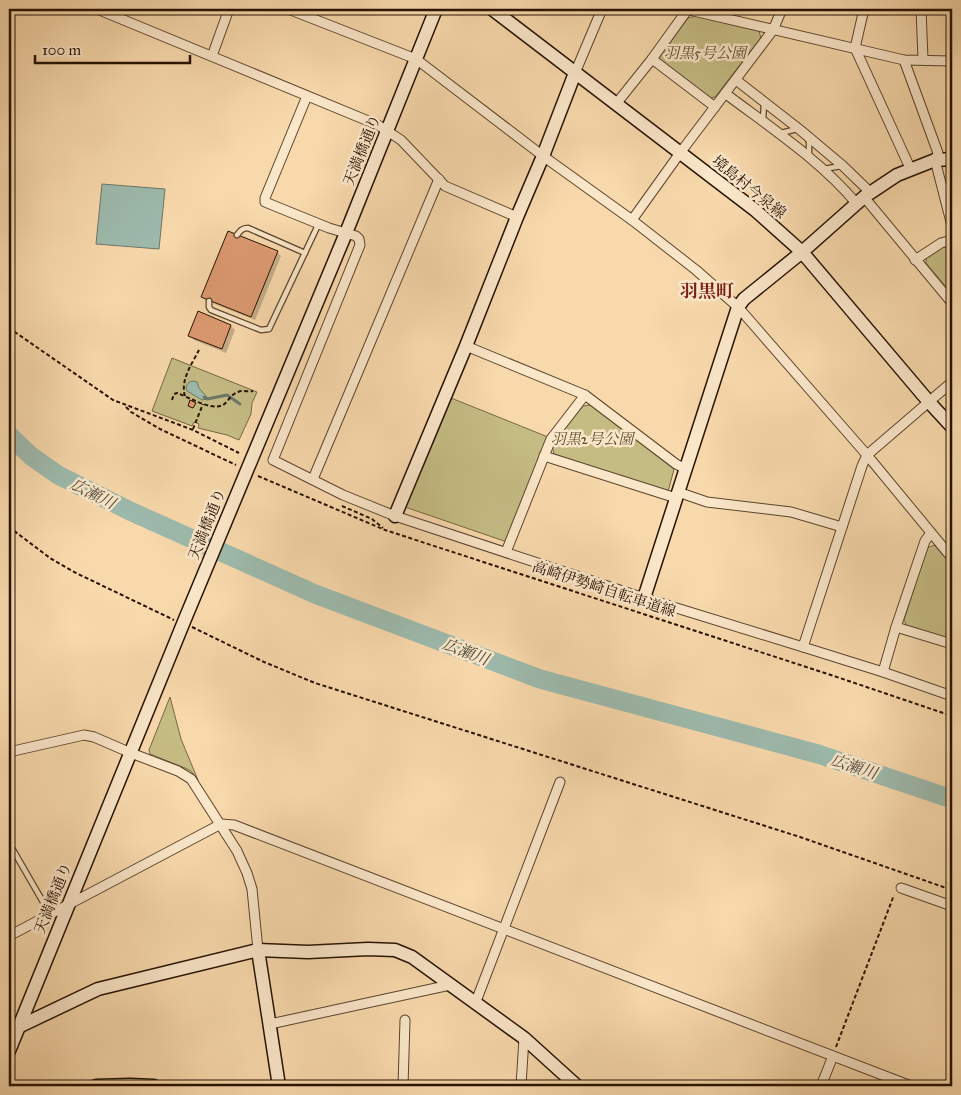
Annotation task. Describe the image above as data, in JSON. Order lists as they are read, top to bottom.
{
  "streets": {
    "street": ["天満橋通り", "境島村今泉線"],
    "path": ["高崎伊勢崎自転車道線"]
  },
  "crossings": [
    ["天満橋通り", "高崎伊勢崎自転車道線"]
  ],
  "districts": ["羽黒町"],
  "water": ["広瀬川"],
  "parks": ["羽黒5号公園", "羽黒2号公園"],
  "scale_bar": "100 m"
}
